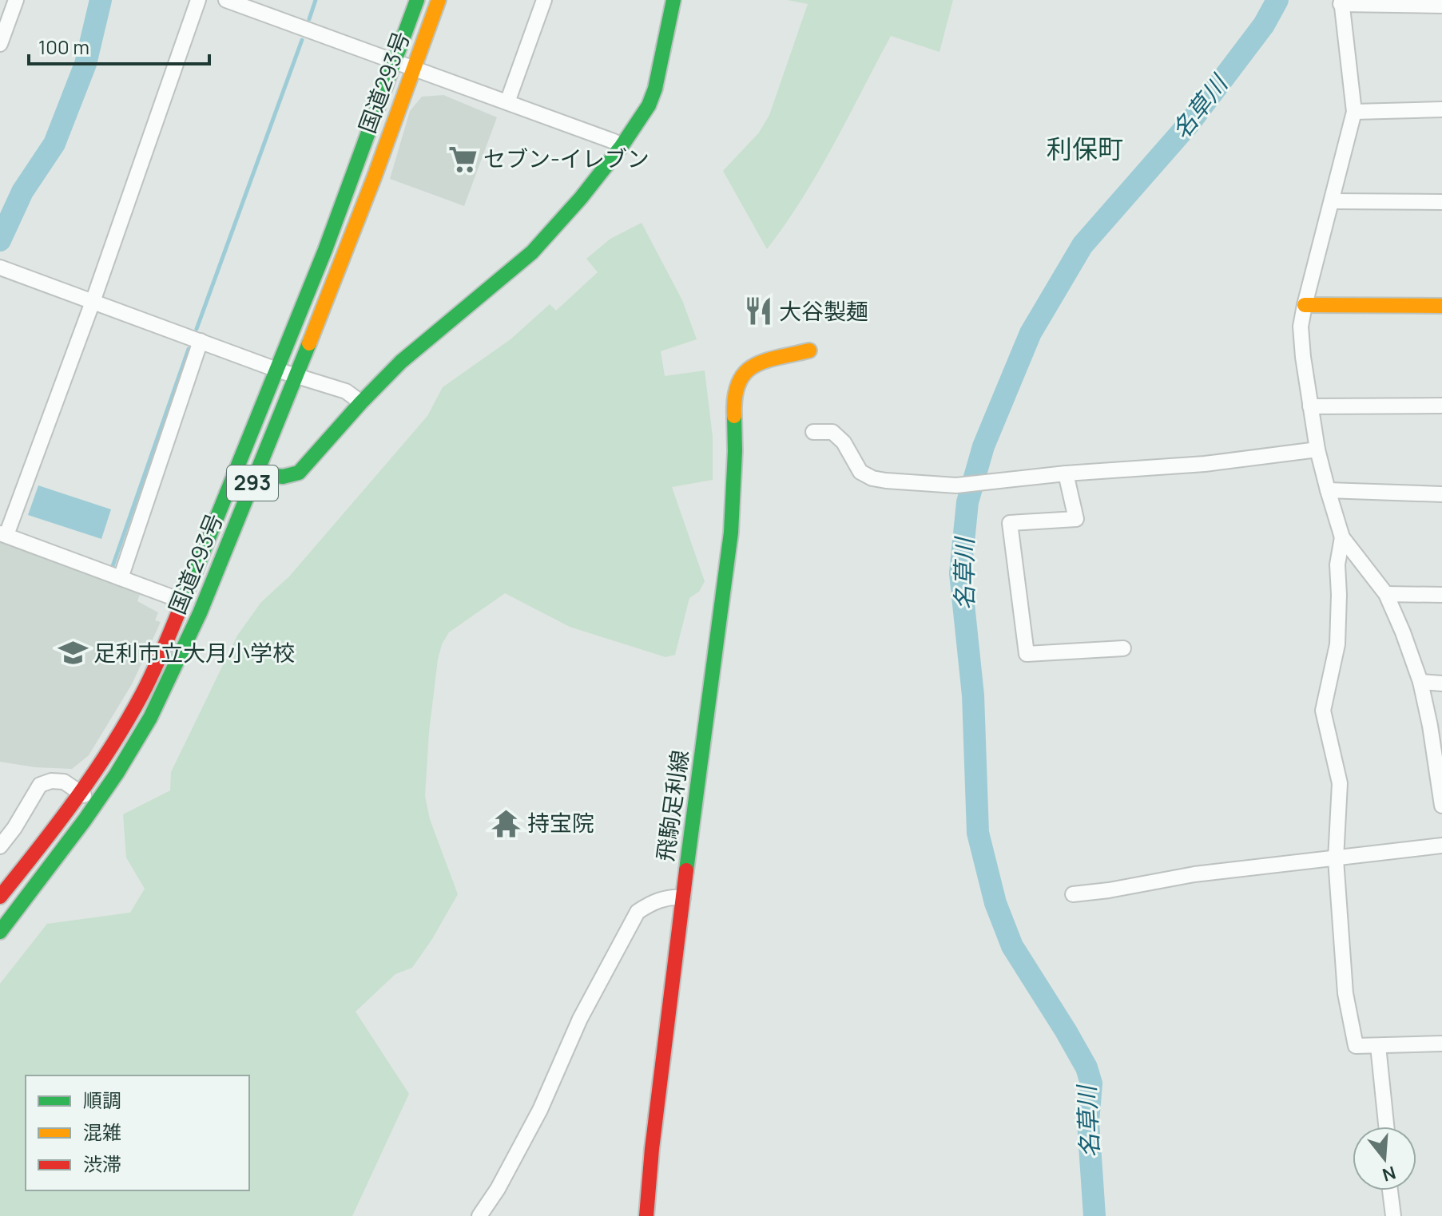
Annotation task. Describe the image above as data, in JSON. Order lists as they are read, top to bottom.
{
  "streets": {
    "main road": ["国道293号", "293", "飛駒足利線"]
  },
  "districts": ["利保町"],
  "water": ["名草川"],
  "places": {
    "supermarket": ["セブン-イレブン"],
    "restaurant": ["大谷製麺"],
    "school or university": ["足利市立大月小学校"],
    "temple": ["持宝院"]
  },
  "legend": ["順調", "混雑", "渋滞"],
  "scale_bar": "100 m",
  "north": "bottom"
}
